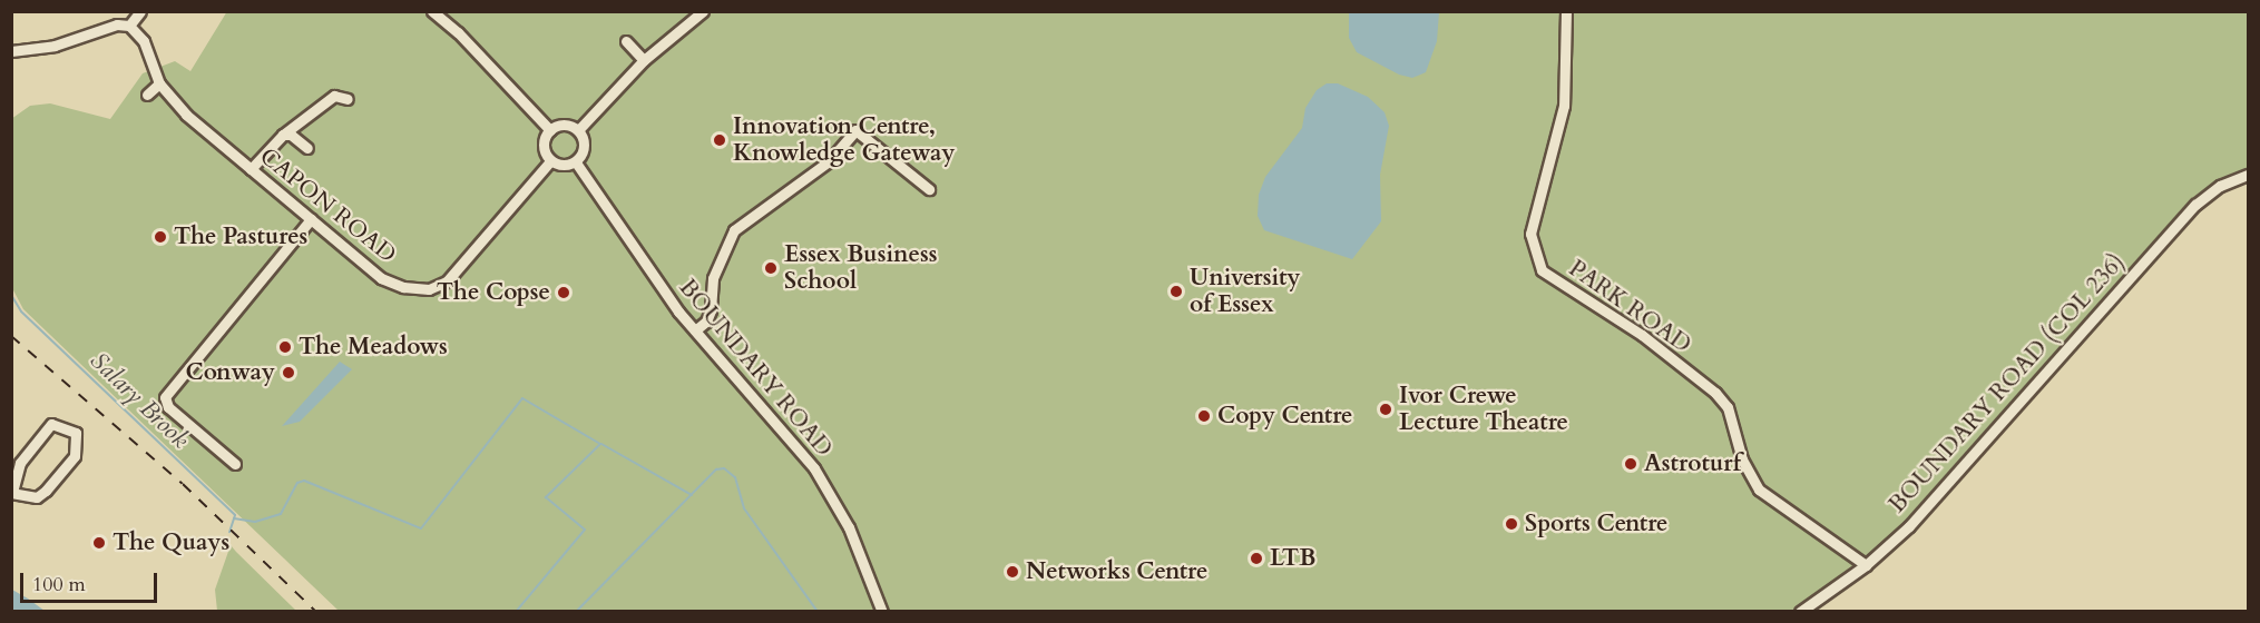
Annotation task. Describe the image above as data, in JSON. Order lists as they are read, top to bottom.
{
  "streets": {
    "street": [
      "CAPON ROAD",
      "PARK ROAD",
      "BOUNDARY ROAD",
      "BOUNDARY ROAD (COL 236)"
    ]
  },
  "crossings": [
    ["CAPON ROAD", "BOUNDARY ROAD"],
    ["PARK ROAD", "BOUNDARY ROAD (COL 236)"]
  ],
  "water": ["Salary Brook"],
  "places": [
    "Innovation Centre, Knowledge Gateway",
    "The Pastures",
    "Essex Business School",
    "University of Essex",
    "The Copse",
    "The Meadows",
    "Conway",
    "Ivor Crewe Lecture Theatre",
    "Copy Centre",
    "Astroturf",
    "Sports Centre",
    "The Quays",
    "LTB",
    "Networks Centre"
  ],
  "scale_bar": "100 m"
}
